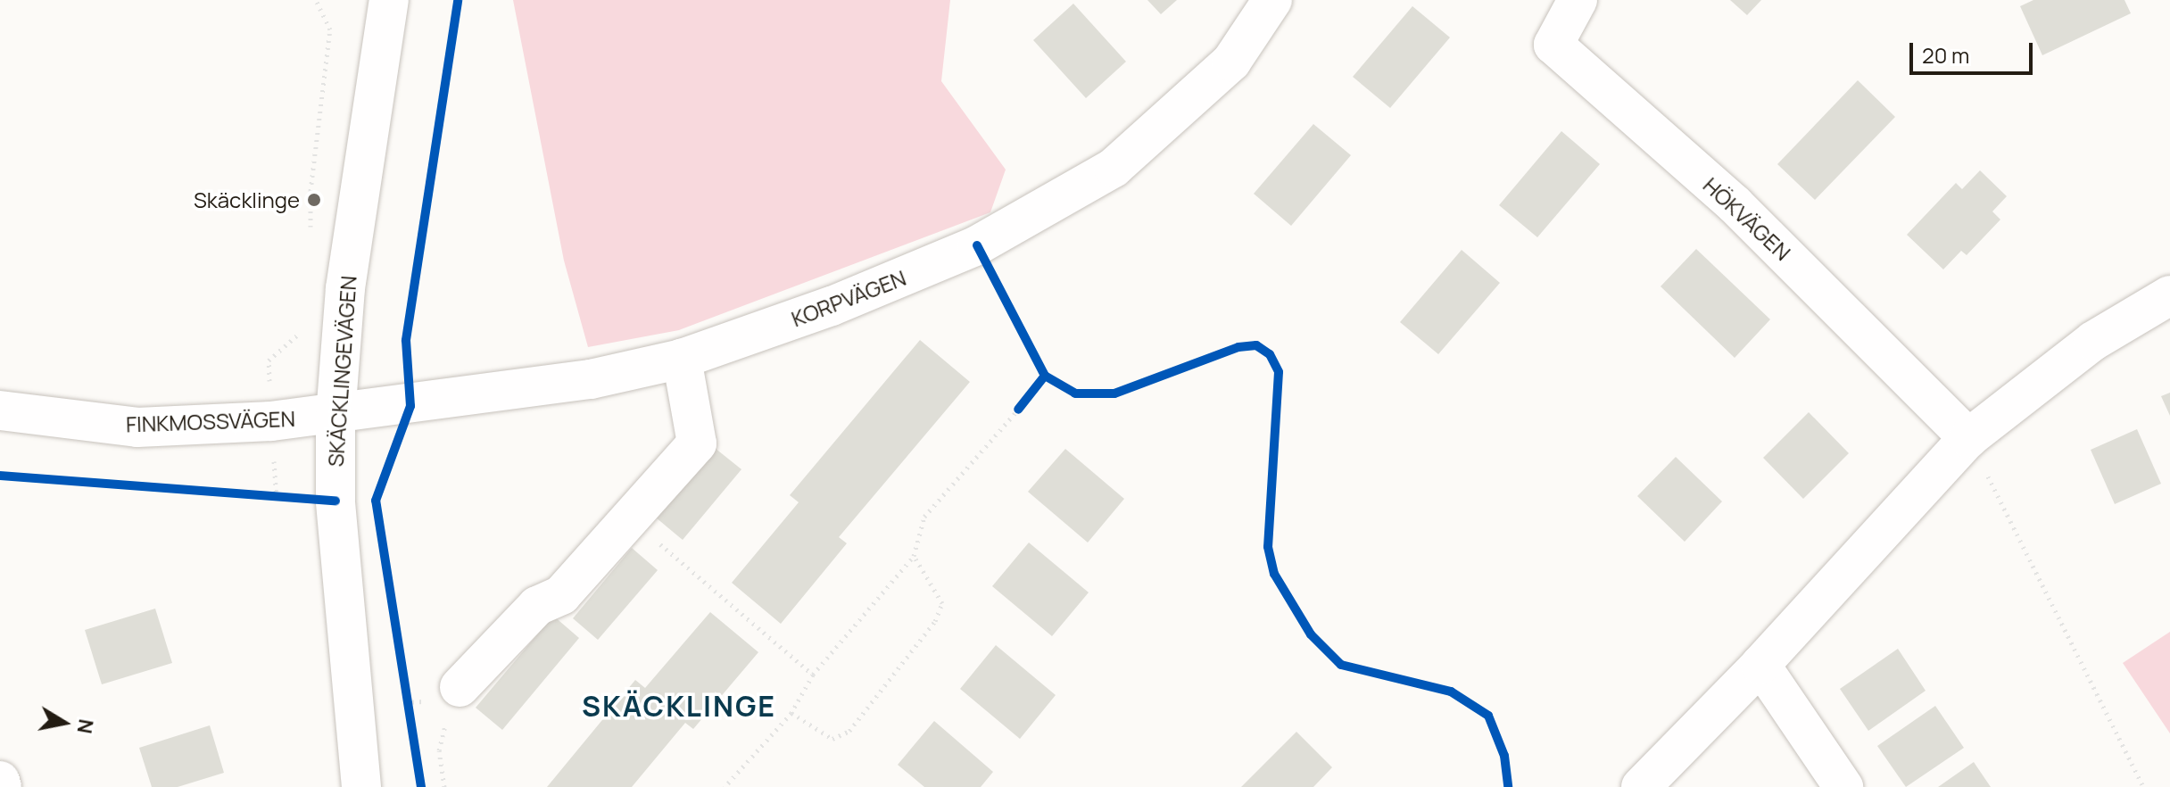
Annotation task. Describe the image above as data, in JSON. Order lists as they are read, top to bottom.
{
  "streets": {
    "street": [
      "HÖKVÄGEN",
      "KORPVÄGEN",
      "SKÄCKLINGEVÄGEN",
      "FINKMOSSVÄGEN"
    ]
  },
  "crossings": [
    ["KORPVÄGEN", "SKÄCKLINGEVÄGEN"],
    ["KORPVÄGEN", "FINKMOSSVÄGEN"],
    ["SKÄCKLINGEVÄGEN", "FINKMOSSVÄGEN"]
  ],
  "districts": ["SKÄCKLINGE"],
  "places": ["Skäcklinge"],
  "scale_bar": "20 m",
  "north": "right"
}
